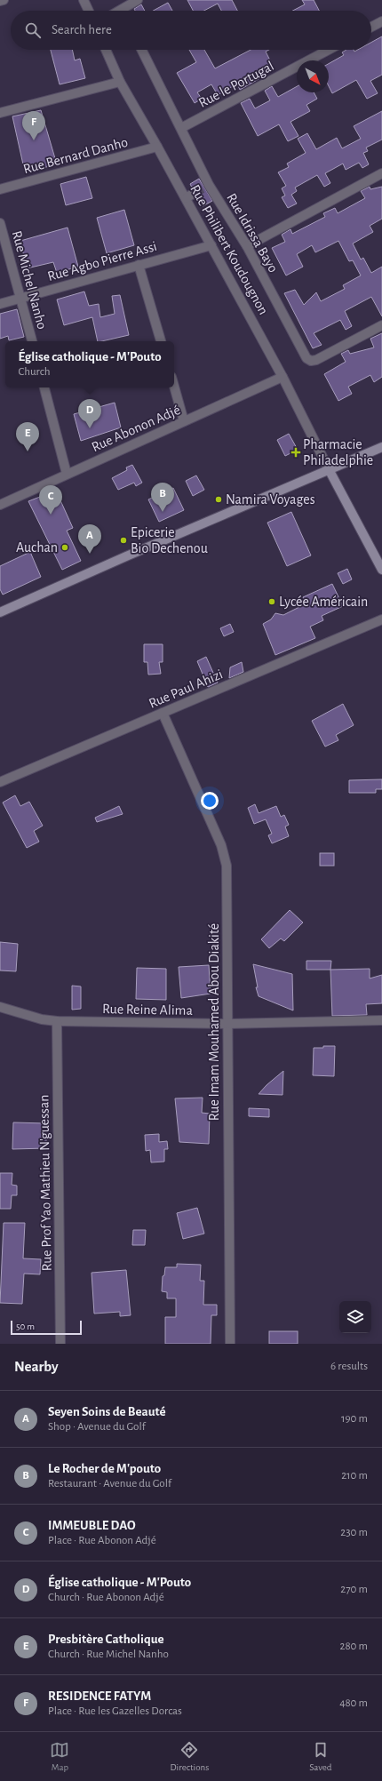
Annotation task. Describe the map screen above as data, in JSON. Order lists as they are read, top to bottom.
{
  "streets": {
    "street": [
      "Rue le Portugal",
      "Rue Bernard Danho",
      "Rue Idrissa Bayo",
      "Rue Philibert Koudougnon",
      "Rue Agbo Pierre Assi",
      "Rue Michel Nanho",
      "Rue Abonon Adjé",
      "Rue Paul Ahizi",
      "Rue Reine Alima",
      "Rue Imam Mouhamed Abou Diakité",
      "Rue Prof Yao Mathieu N'guessan"
    ]
  },
  "crossings": [
    ["Rue le Portugal", "Rue Idrissa Bayo"],
    ["Rue Bernard Danho", "Rue Philibert Koudougnon"],
    ["Rue Philibert Koudougnon", "Rue Agbo Pierre Assi"],
    ["Rue Philibert Koudougnon", "Rue Abonon Adjé"],
    ["Rue Agbo Pierre Assi", "Rue Michel Nanho"],
    ["Rue Paul Ahizi", "Rue Imam Mouhamed Abou Diakité"],
    ["Rue Reine Alima", "Rue Imam Mouhamed Abou Diakité"],
    ["Rue Reine Alima", "Rue Prof Yao Mathieu N'guessan"]
  ],
  "places": {
    "health": ["Pharmacie Philadelphie"],
    "other": [
      "Namira Voyages",
      "Epicerie Bio Dechenou",
      "Auchan",
      "Lycée Américain"
    ]
  },
  "scale_bar": "50 m",
  "north": "bottom right",
  "page": {
    "search": "Search here",
    "pins": [
      "F",
      "D",
      "E",
      "B",
      "C",
      "A"
    ],
    "popup": ["Église catholique - M'Pouto", "Church"],
    "scale": "50 m",
    "heading": ["Nearby", "6 results"],
    "list": [
      {
        "mark": "A",
        "name": "Seyen Soins de Beauté",
        "note": "Shop · Avenue du Golf",
        "value": "190 m"
      },
      {
        "mark": "B",
        "name": "Le Rocher de M'pouto",
        "note": "Restaurant · Avenue du Golf",
        "value": "210 m"
      },
      {
        "mark": "C",
        "name": "IMMEUBLE DAO",
        "note": "Place · Rue Abonon Adjé",
        "value": "230 m"
      },
      {
        "mark": "D",
        "name": "Église catholique - M'Pouto",
        "note": "Church · Rue Abonon Adjé",
        "value": "270 m"
      },
      {
        "mark": "E",
        "name": "Presbitère Catholique",
        "note": "Church · Rue Michel Nanho",
        "value": "280 m"
      },
      {
        "mark": "F",
        "name": "RESIDENCE FATYM",
        "note": "Place · Rue les Gazelles Dorcas",
        "value": "480 m"
      }
    ],
    "nav": ["Map", "Directions", "Saved"]
  }
}
